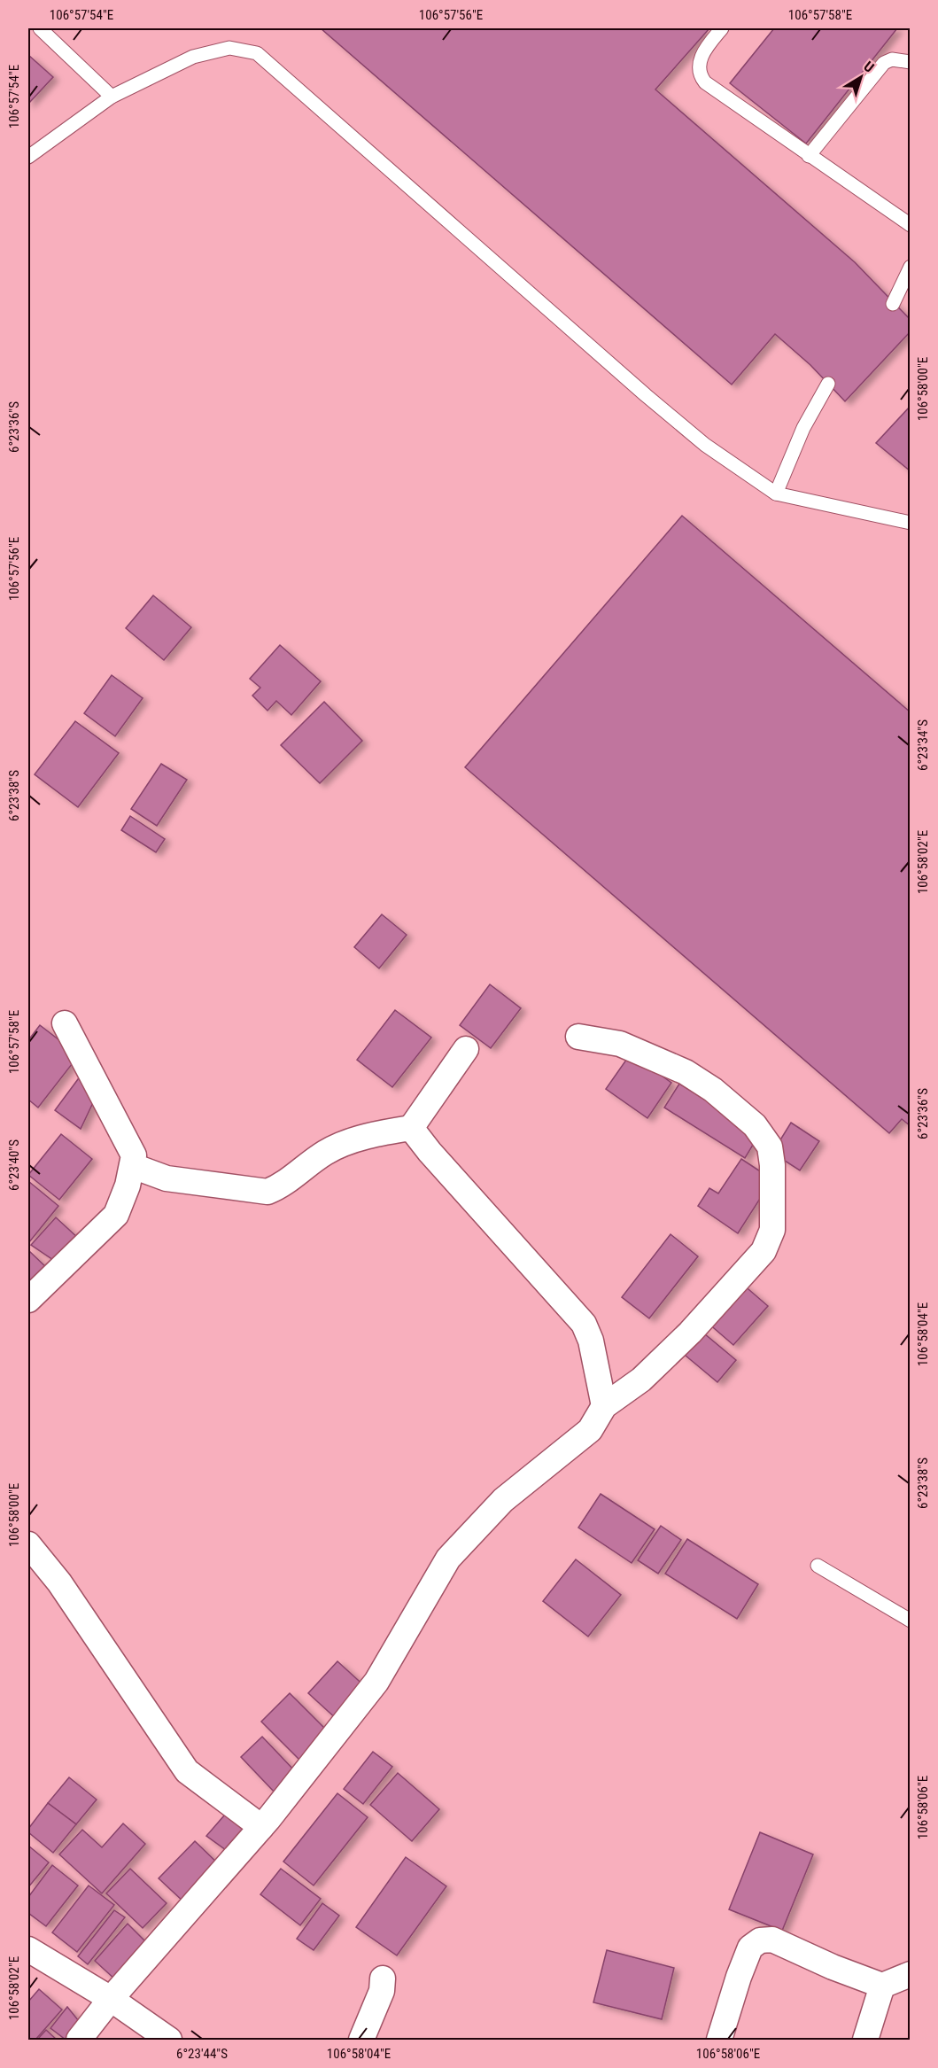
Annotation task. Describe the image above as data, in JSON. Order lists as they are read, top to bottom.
{
  "north": "top right",
  "coordinates": [
    "106°57'54\"E",
    "106°57'56\"E",
    "106°57'58\"E",
    "106°58'00\"E",
    "6°23'36\"S",
    "6°23'34\"S",
    "6°23'38\"S",
    "106°58'02\"E",
    "6°23'40\"S",
    "106°58'04\"E",
    "106°58'06\"E",
    "6°23'44\"S"
  ]
}
